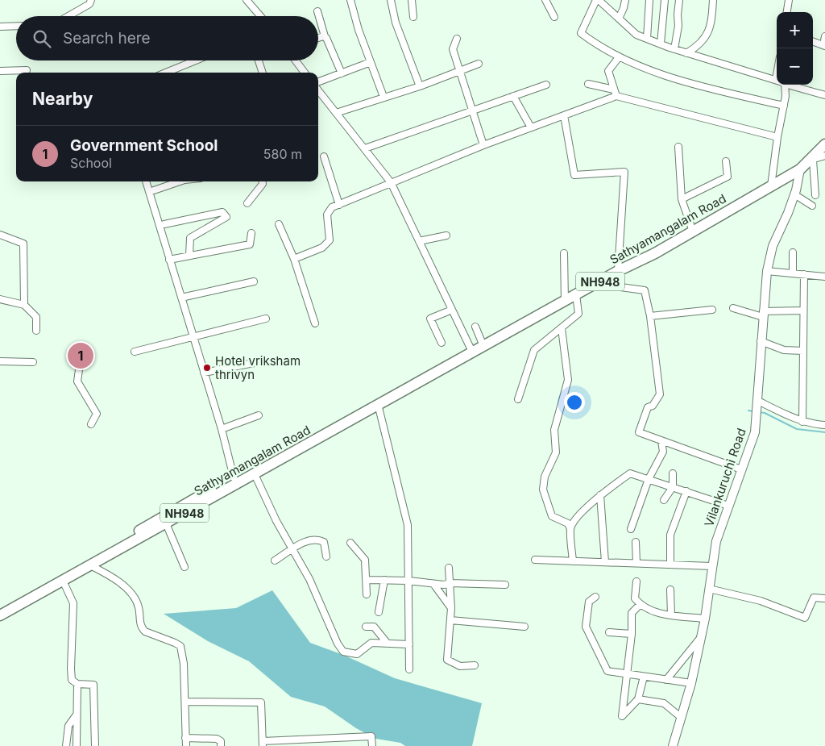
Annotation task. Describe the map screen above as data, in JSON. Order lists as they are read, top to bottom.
{
  "streets": {
    "highway": ["Sathyamangalam Road", "NH948"],
    "street": ["Vilankuruchi Road"]
  },
  "crossings": [
    ["Sathyamangalam Road", "Vilankuruchi Road"]
  ],
  "places": ["Hotel vriksham thrivyn"],
  "page": {
    "map_buttons": ["+", "−"],
    "search": "Search here",
    "heading": "Nearby",
    "list": [
      {
        "mark": "1",
        "name": "Government School",
        "note": "School",
        "value": "580 m"
      }
    ],
    "pins": "1"
  }
}
